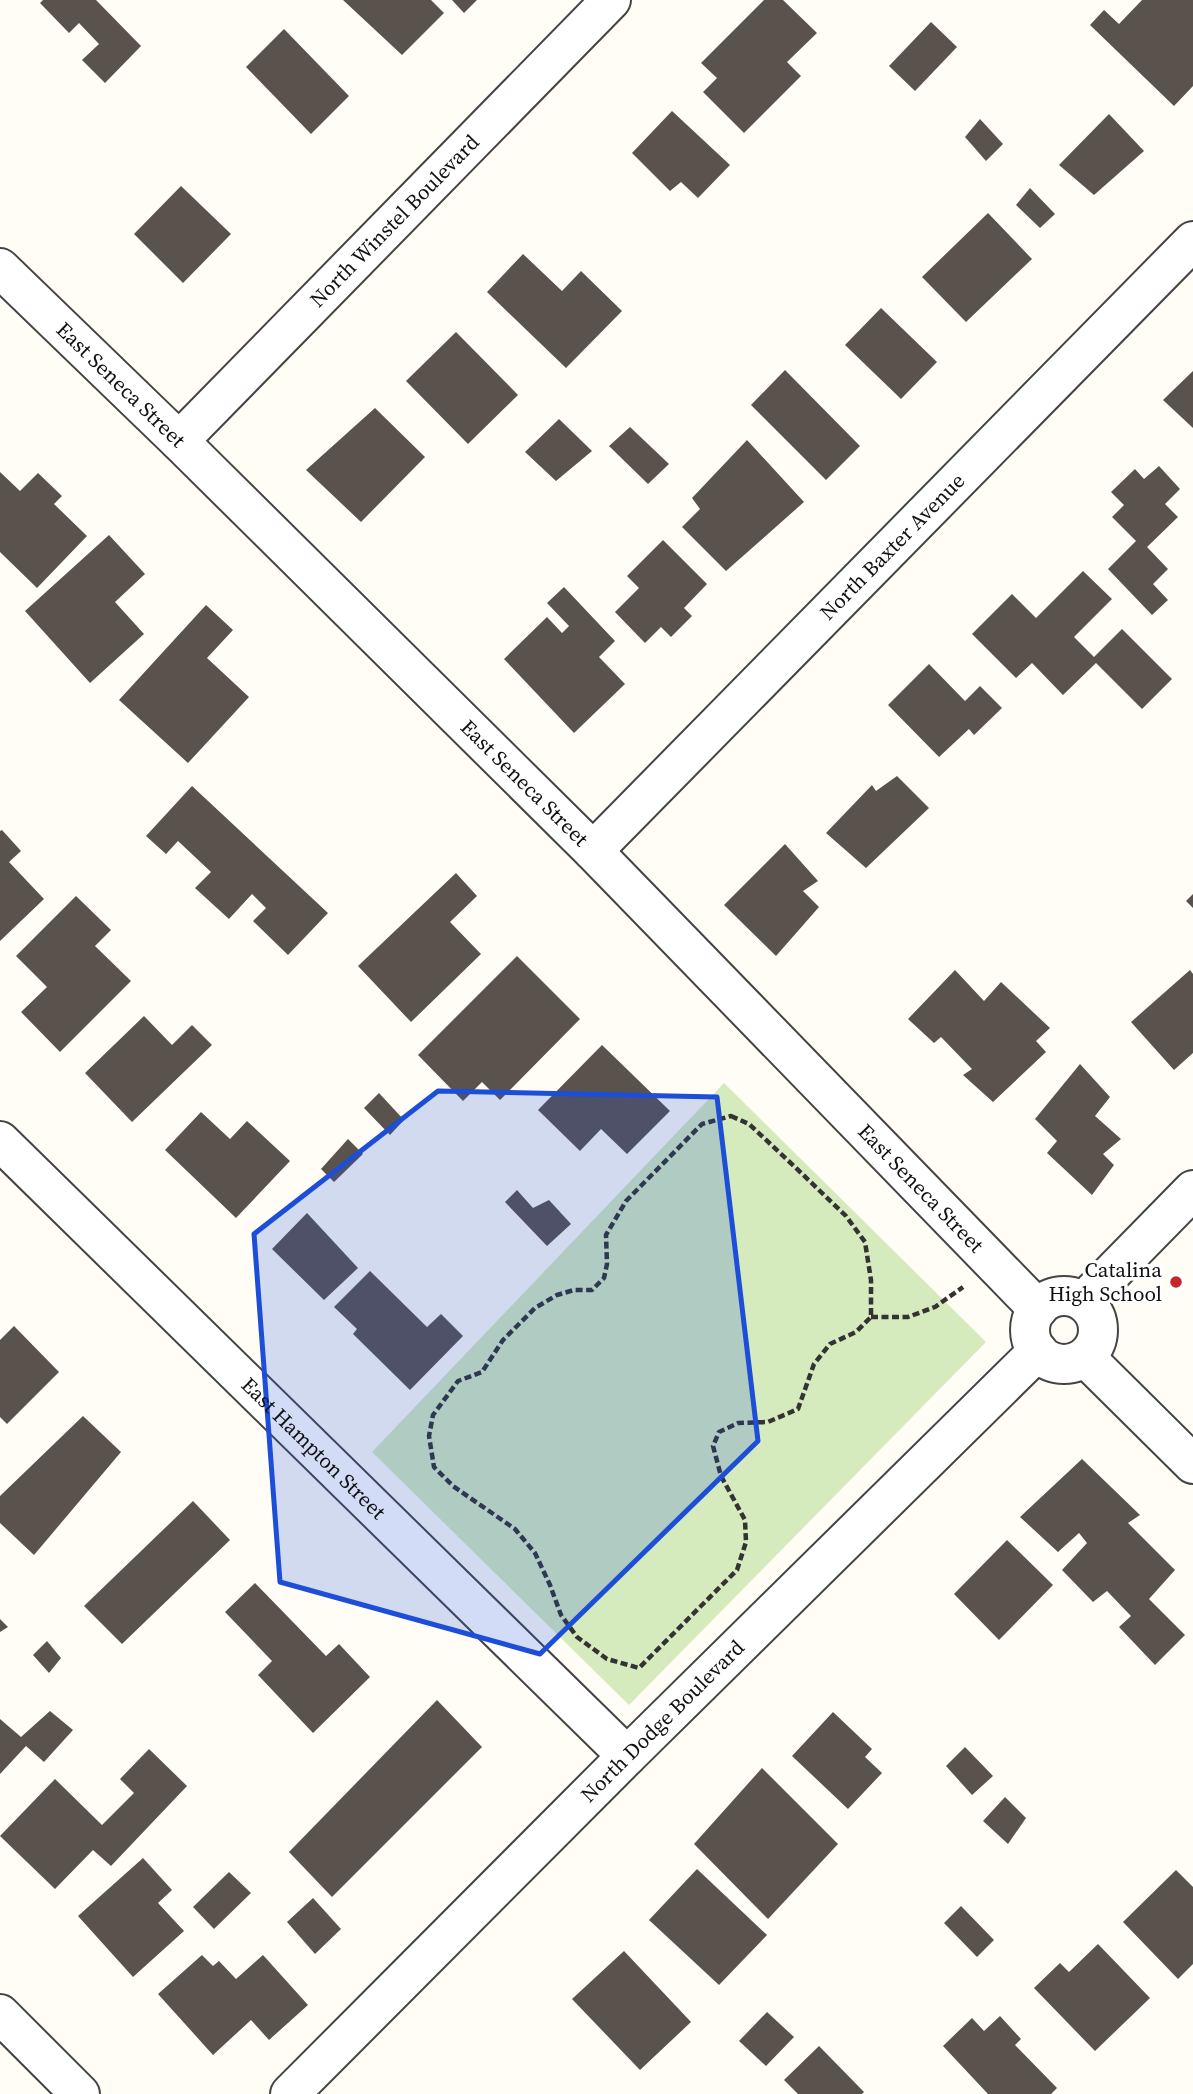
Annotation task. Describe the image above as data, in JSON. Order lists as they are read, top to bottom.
{
  "streets": {
    "street": [
      "North Winstel Boulevard",
      "East Seneca Street",
      "North Baxter Avenue",
      "East Hampton Street",
      "North Dodge Boulevard"
    ]
  },
  "crossings": [
    ["North Winstel Boulevard", "East Seneca Street"],
    ["East Seneca Street", "North Baxter Avenue"],
    ["East Seneca Street", "North Dodge Boulevard"],
    ["East Hampton Street", "North Dodge Boulevard"]
  ],
  "places": ["Catalina High School"]
}
